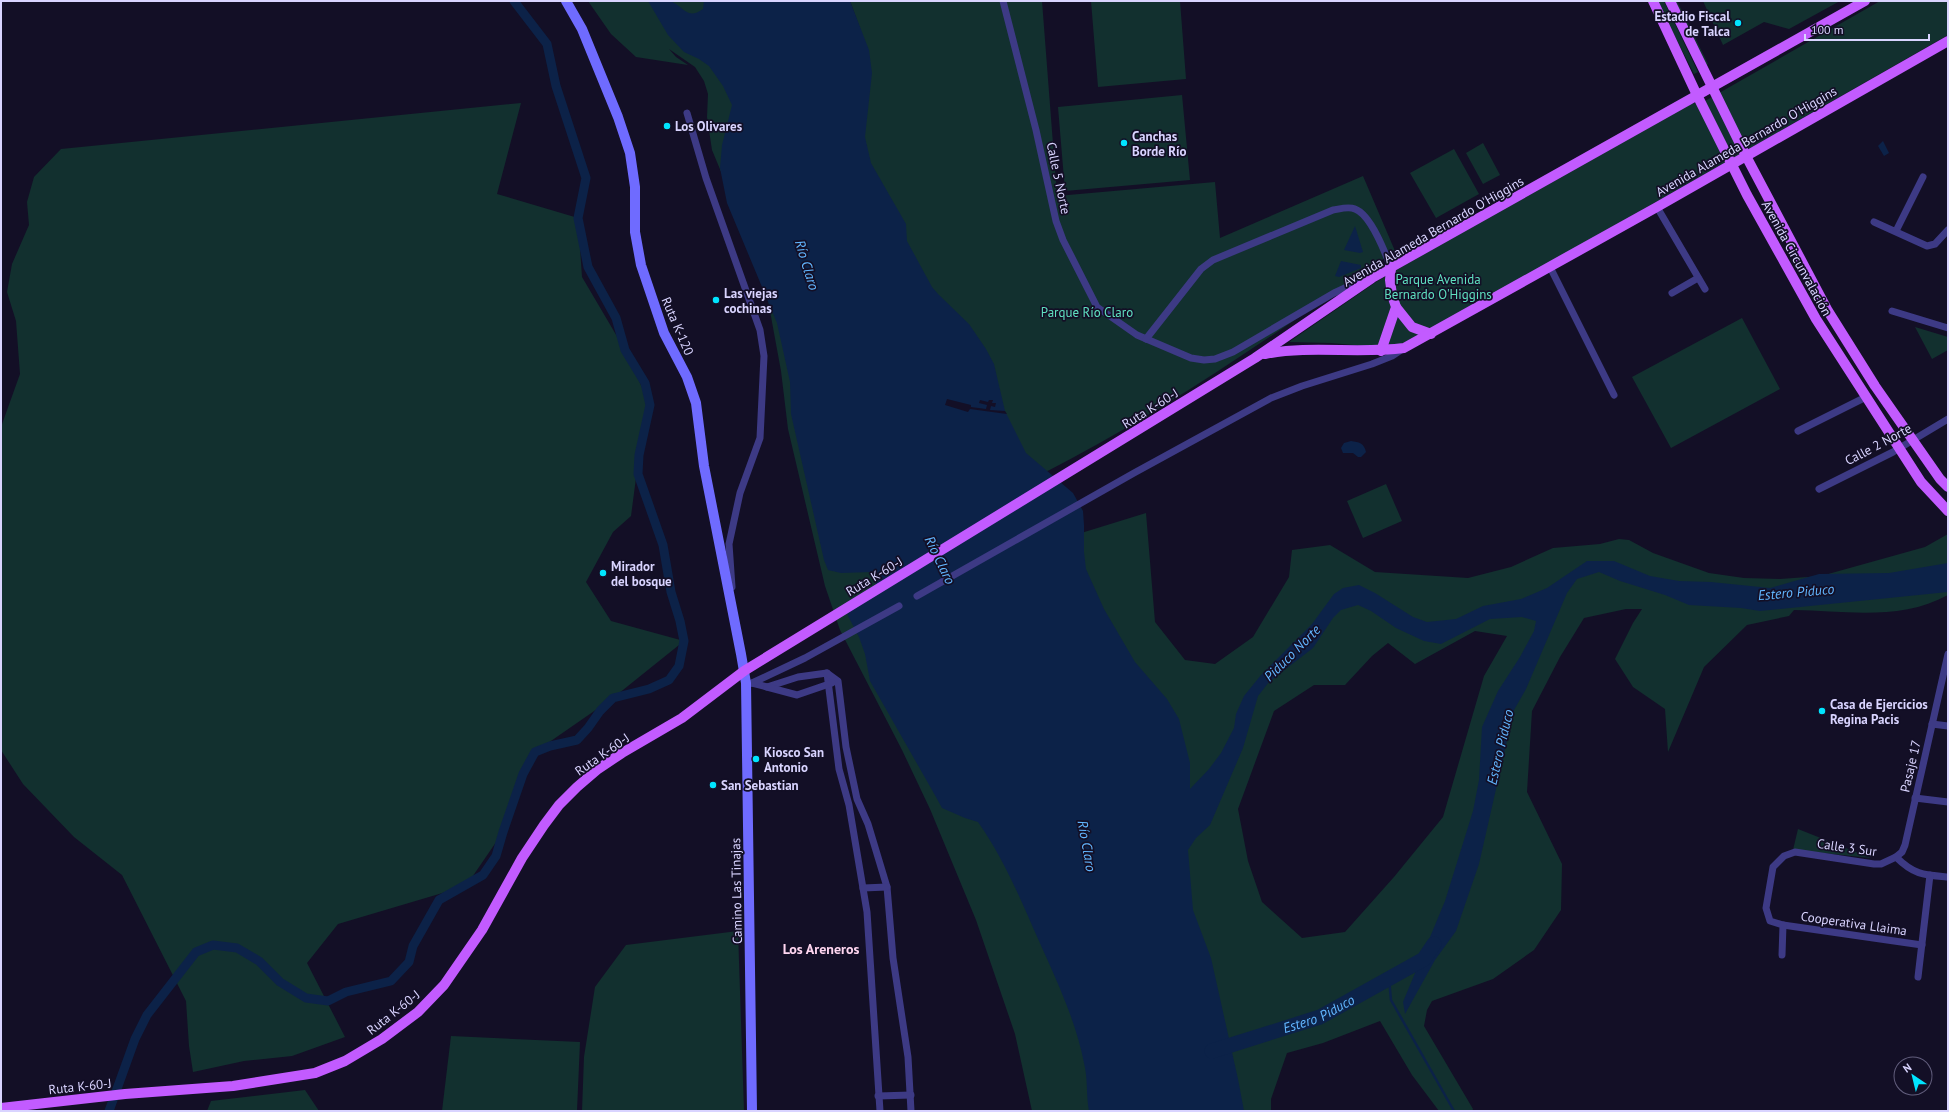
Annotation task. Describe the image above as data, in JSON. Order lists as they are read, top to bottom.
{
  "streets": {
    "main road": ["Avenida Alameda Bernardo O'Higgins", "Avenida Circunvalación", "Ruta K-60-J"],
    "street": [
      "Calle 5 Norte",
      "Ruta K-120",
      "Calle 2 Norte",
      "Pasaje 17",
      "Calle 3 Sur",
      "Camino Las Tinajas",
      "Cooperativa Llaima"
    ]
  },
  "crossings": [
    ["Avenida Alameda Bernardo O'Higgins", "Calle 5 Norte"],
    ["Avenida Alameda Bernardo O'Higgins", "Avenida Circunvalación"],
    ["Avenida Alameda Bernardo O'Higgins", "Ruta K-60-J"],
    ["Avenida Circunvalación", "Calle 2 Norte"],
    ["Ruta K-120", "Ruta K-60-J"],
    ["Ruta K-120", "Camino Las Tinajas"],
    ["Ruta K-60-J", "Camino Las Tinajas"],
    ["Pasaje 17", "Calle 3 Sur"],
    ["Calle 3 Sur", "Cooperativa Llaima"]
  ],
  "districts": ["Los Areneros"],
  "water": ["Río Claro", "Estero Piduco", "Piduco Norte"],
  "parks": ["Parque Avenida Bernardo O'Higgins", "Parque Río Claro"],
  "places": [
    "Estadio Fiscal de Talca",
    "Los Olivares",
    "Canchas Borde Río",
    "Las viejas cochinas",
    "Mirador del bosque",
    "Casa de Ejercicios Regina Pacis",
    "Kiosco San Antonio",
    "San Sebastian"
  ],
  "scale_bar": "100 m",
  "north": "top left"
}
